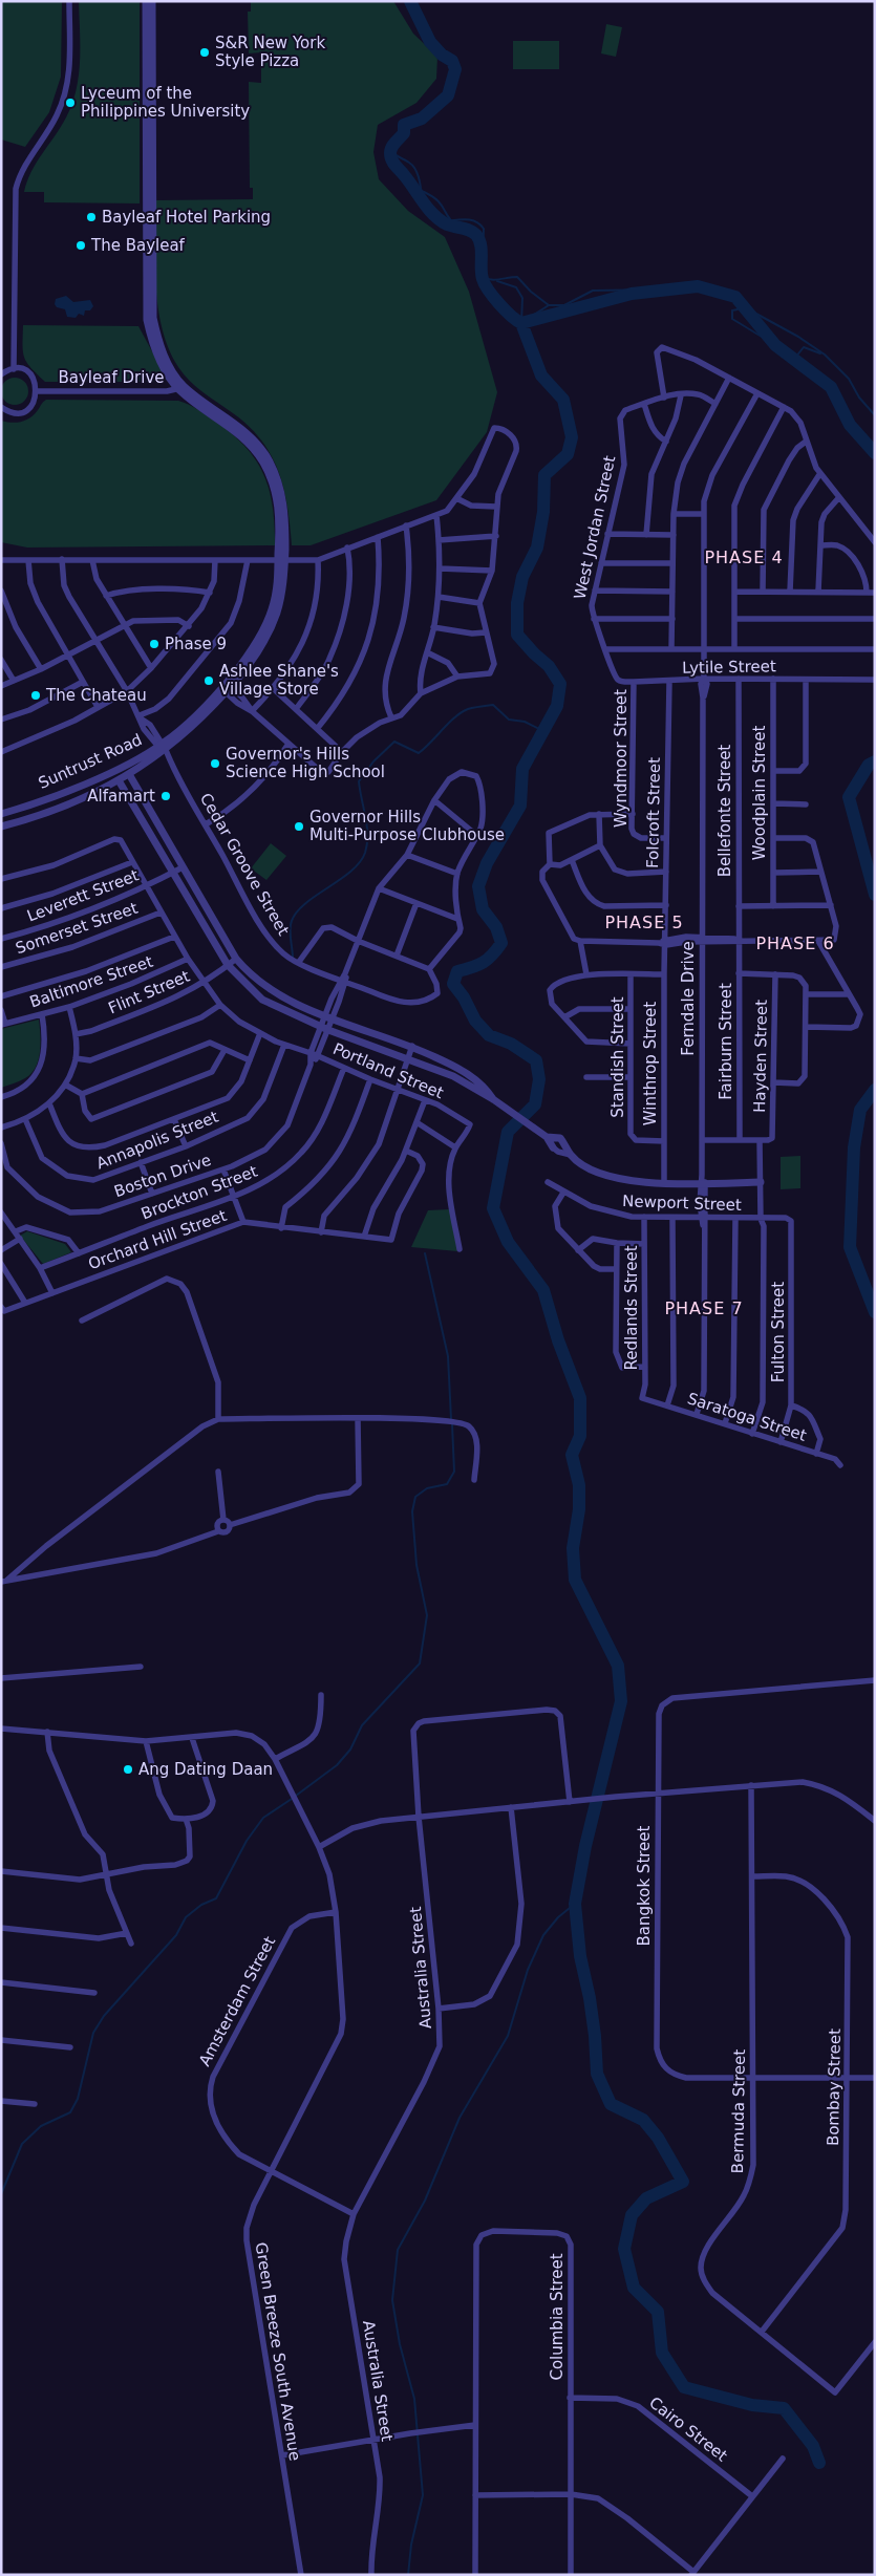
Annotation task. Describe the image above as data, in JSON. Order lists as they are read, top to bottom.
{
  "streets": {
    "street": [
      "Bayleaf Drive",
      "West Jordan Street",
      "Lytile Street",
      "Wyndmoor Street",
      "Suntrust Road",
      "Woodplain Street",
      "Bellefonte Street",
      "Folcroft Street",
      "Cedar Groove Street",
      "Leverett Street",
      "Somerset Street",
      "Baltimore Street",
      "Flint Street",
      "Ferndale Drive",
      "Fairburn Street",
      "Hayden Street",
      "Standish Street",
      "Winthrop Street",
      "Portland Street",
      "Annapolis Street",
      "Boston Drive",
      "Brockton Street",
      "Newport Street",
      "Orchard Hill Street",
      "Redlands Street",
      "Fulton Street",
      "Saratoga Street",
      "Bangkok Street",
      "Australia Street",
      "Amsterdam Street",
      "Bombay Street",
      "Bermuda Street",
      "Columbia Street",
      "Green Breeze South Avenue",
      "Cairo Street"
    ]
  },
  "crossings": [
    ["Bayleaf Drive", "Suntrust Road"],
    ["West Jordan Street", "Lytile Street"],
    ["Lytile Street", "Wyndmoor Street"],
    ["Lytile Street", "Woodplain Street"],
    ["Lytile Street", "Bellefonte Street"],
    ["Lytile Street", "Folcroft Street"],
    ["Lytile Street", "Ferndale Drive"],
    ["Wyndmoor Street", "Folcroft Street"],
    ["Suntrust Road", "Cedar Groove Street"],
    ["Bellefonte Street", "Fairburn Street"],
    ["Folcroft Street", "Winthrop Street"],
    ["Leverett Street", "Portland Street"],
    ["Somerset Street", "Portland Street"],
    ["Baltimore Street", "Portland Street"],
    ["Flint Street", "Portland Street"],
    ["Ferndale Drive", "Newport Street"],
    ["Ferndale Drive", "Saratoga Street"],
    ["Standish Street", "Winthrop Street"],
    ["Portland Street", "Annapolis Street"],
    ["Portland Street", "Brockton Street"],
    ["Newport Street", "Redlands Street"],
    ["Newport Street", "Fulton Street"],
    ["Redlands Street", "Saratoga Street"],
    ["Fulton Street", "Saratoga Street"],
    ["Bangkok Street", "Bombay Street"],
    ["Bangkok Street", "Bermuda Street"],
    ["Australia Street", "Amsterdam Street"],
    ["Amsterdam Street", "Green Breeze South Avenue"],
    ["Bombay Street", "Bermuda Street"],
    ["Columbia Street", "Cairo Street"]
  ],
  "districts": [
    "PHASE 4",
    "PHASE 5",
    "PHASE 6",
    "PHASE 7"
  ],
  "places": [
    "S&R New York Style Pizza",
    "Lyceum of the Philippines University",
    "Bayleaf Hotel Parking",
    "The Bayleaf",
    "Phase 9",
    "Ashlee Shane's Village Store",
    "The Chateau",
    "Governor's Hills Science High School",
    "Alfamart",
    "Governor Hills Multi-Purpose Clubhouse",
    "Ang Dating Daan"
  ]
}
